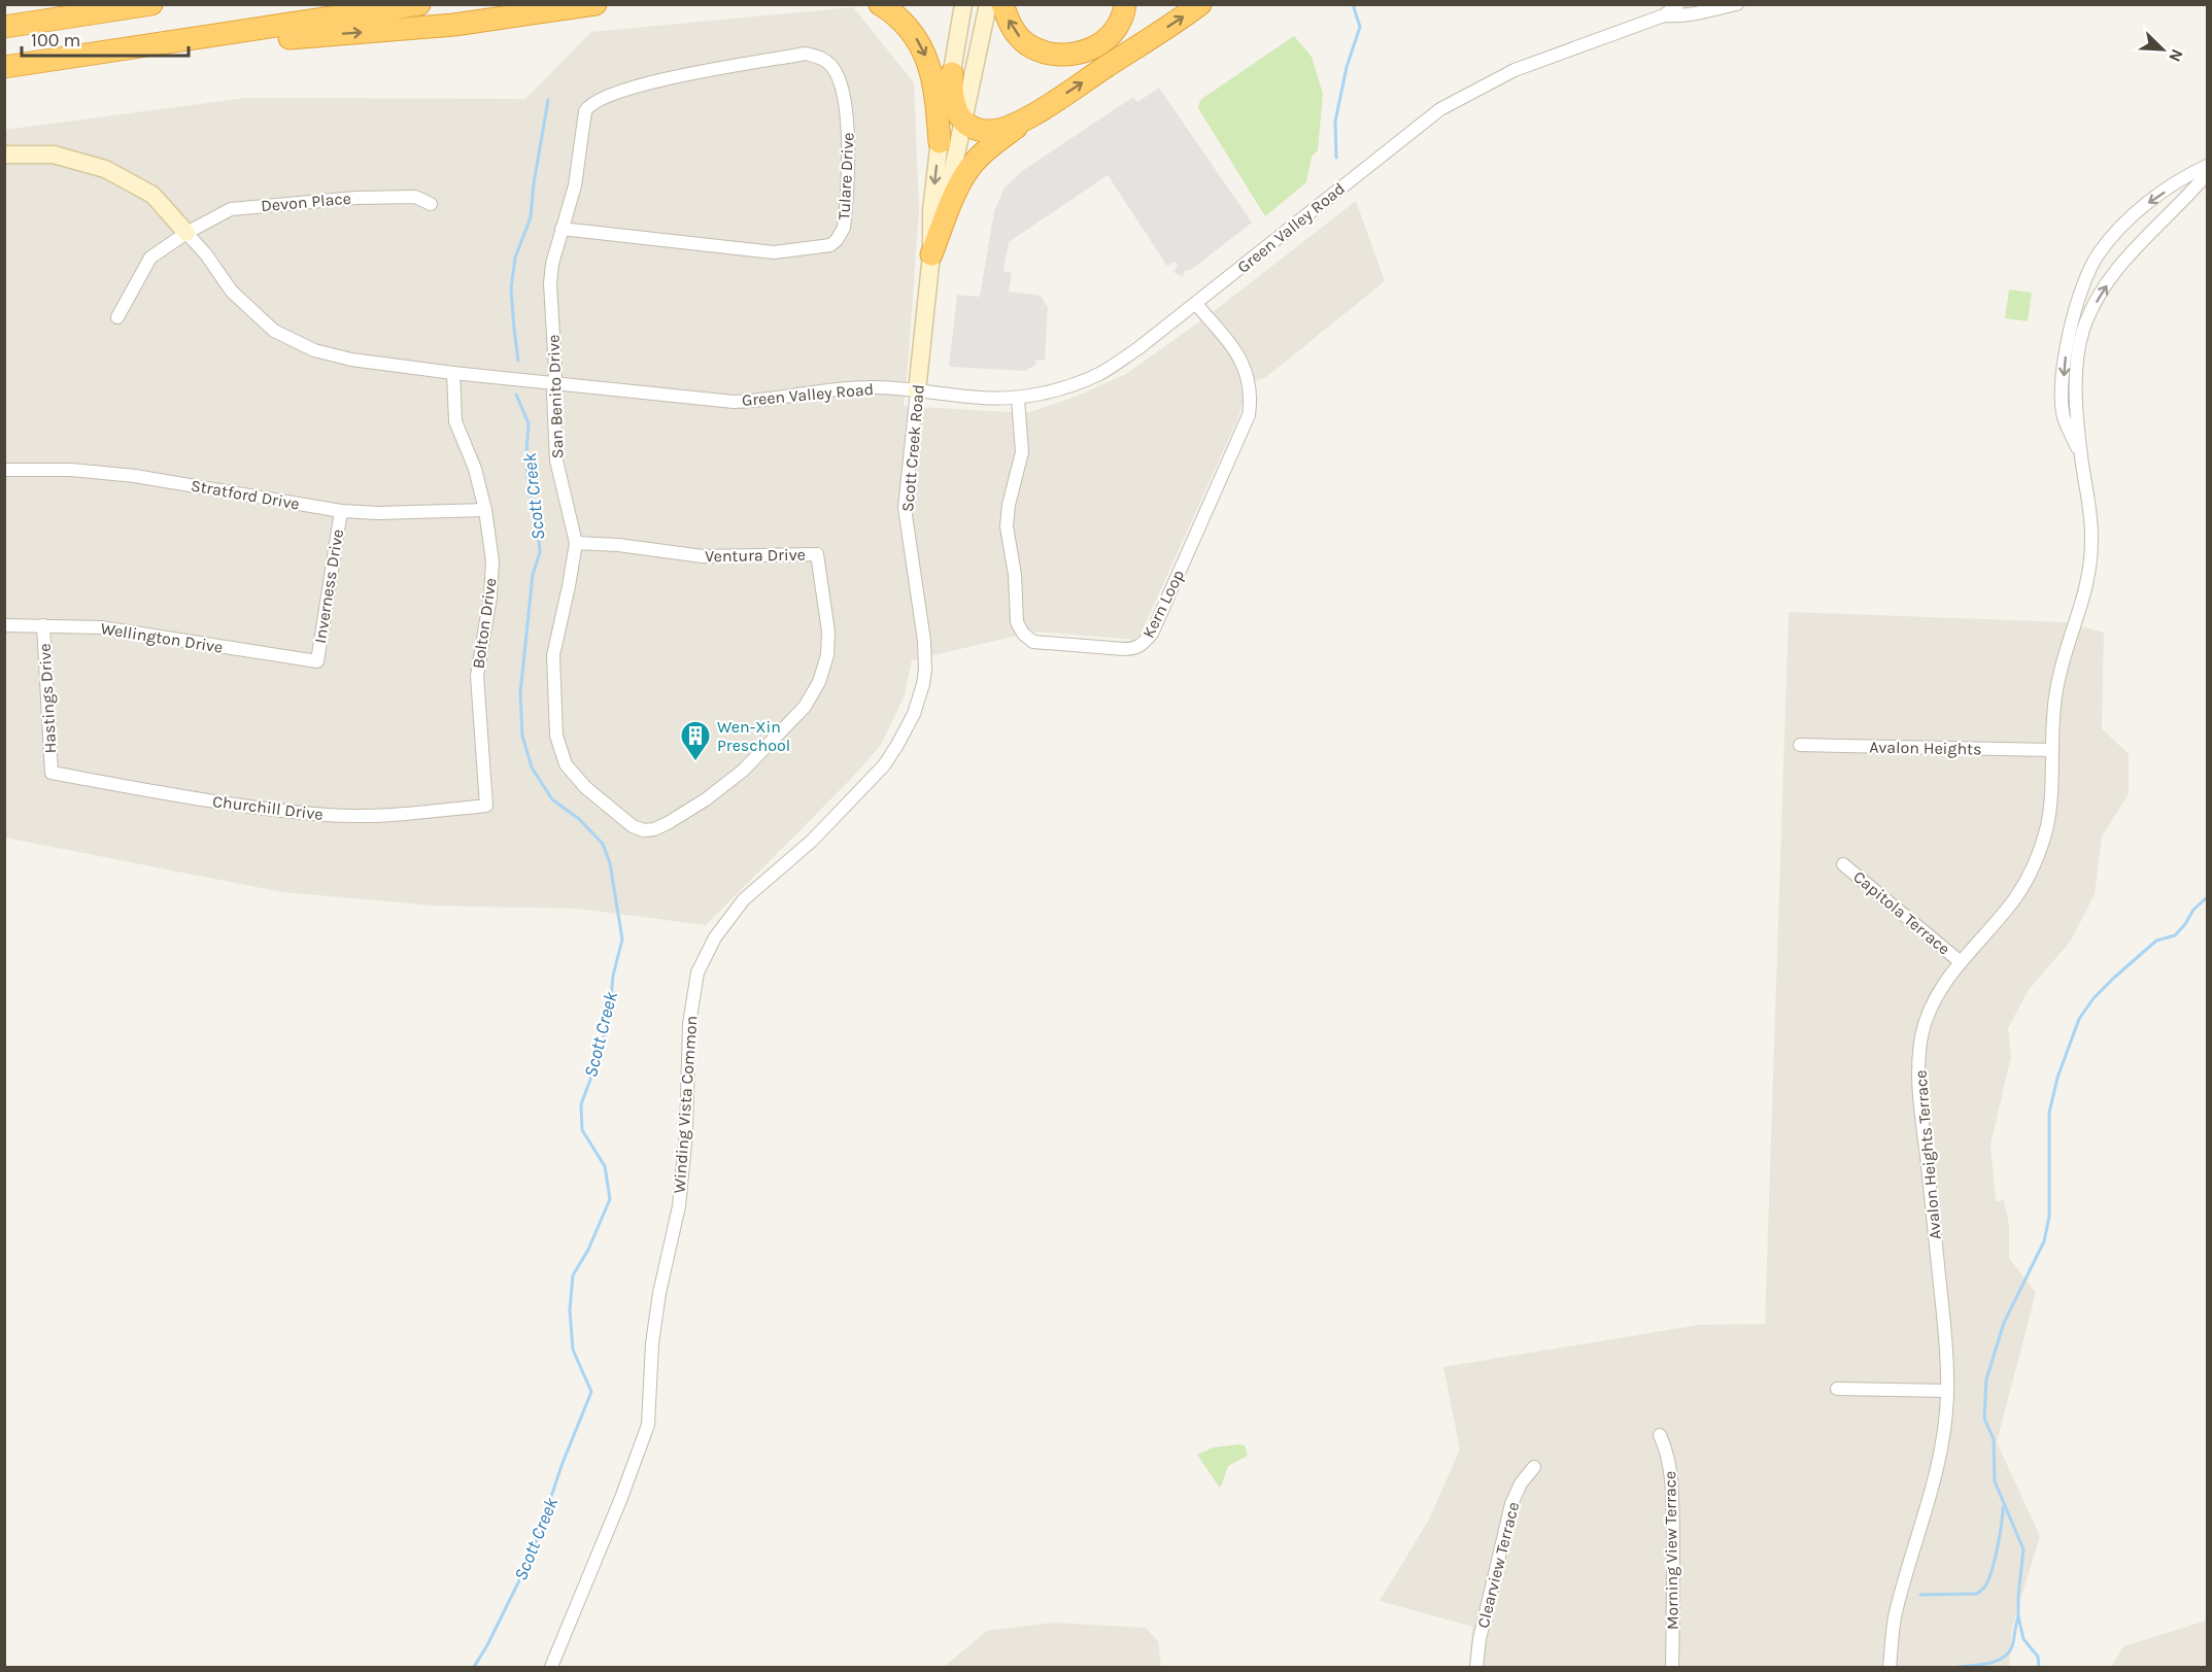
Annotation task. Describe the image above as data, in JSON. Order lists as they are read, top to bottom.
{
  "streets": {
    "street": [
      "Tulare Drive",
      "Devon Place",
      "Green Valley Road",
      "San Benito Drive",
      "Scott Creek Road",
      "Stratford Drive",
      "Ventura Drive",
      "Inverness Drive",
      "Kern Loop",
      "Bolton Drive",
      "Wellington Drive",
      "Hastings Drive",
      "Avalon Heights",
      "Churchill Drive",
      "Capitola Terrace",
      "Winding Vista Common",
      "Avalon Heights Terrace",
      "Morning View Terrace",
      "Clearview Terrace"
    ]
  },
  "crossings": [
    ["Tulare Drive", "San Benito Drive"],
    ["Devon Place", "Green Valley Road"],
    ["Green Valley Road", "San Benito Drive"],
    ["Green Valley Road", "Scott Creek Road"],
    ["Green Valley Road", "Kern Loop"],
    ["Green Valley Road", "Bolton Drive"],
    ["San Benito Drive", "Ventura Drive"],
    ["Scott Creek Road", "Winding Vista Common"],
    ["Stratford Drive", "Inverness Drive"],
    ["Stratford Drive", "Bolton Drive"],
    ["Inverness Drive", "Wellington Drive"],
    ["Bolton Drive", "Churchill Drive"],
    ["Wellington Drive", "Hastings Drive"],
    ["Hastings Drive", "Churchill Drive"],
    ["Avalon Heights", "Avalon Heights Terrace"],
    ["Capitola Terrace", "Avalon Heights Terrace"]
  ],
  "water": ["Scott Creek"],
  "places": {
    "building": ["Wen-Xin Preschool"]
  },
  "scale_bar": "100 m",
  "north": "bottom right"
}
